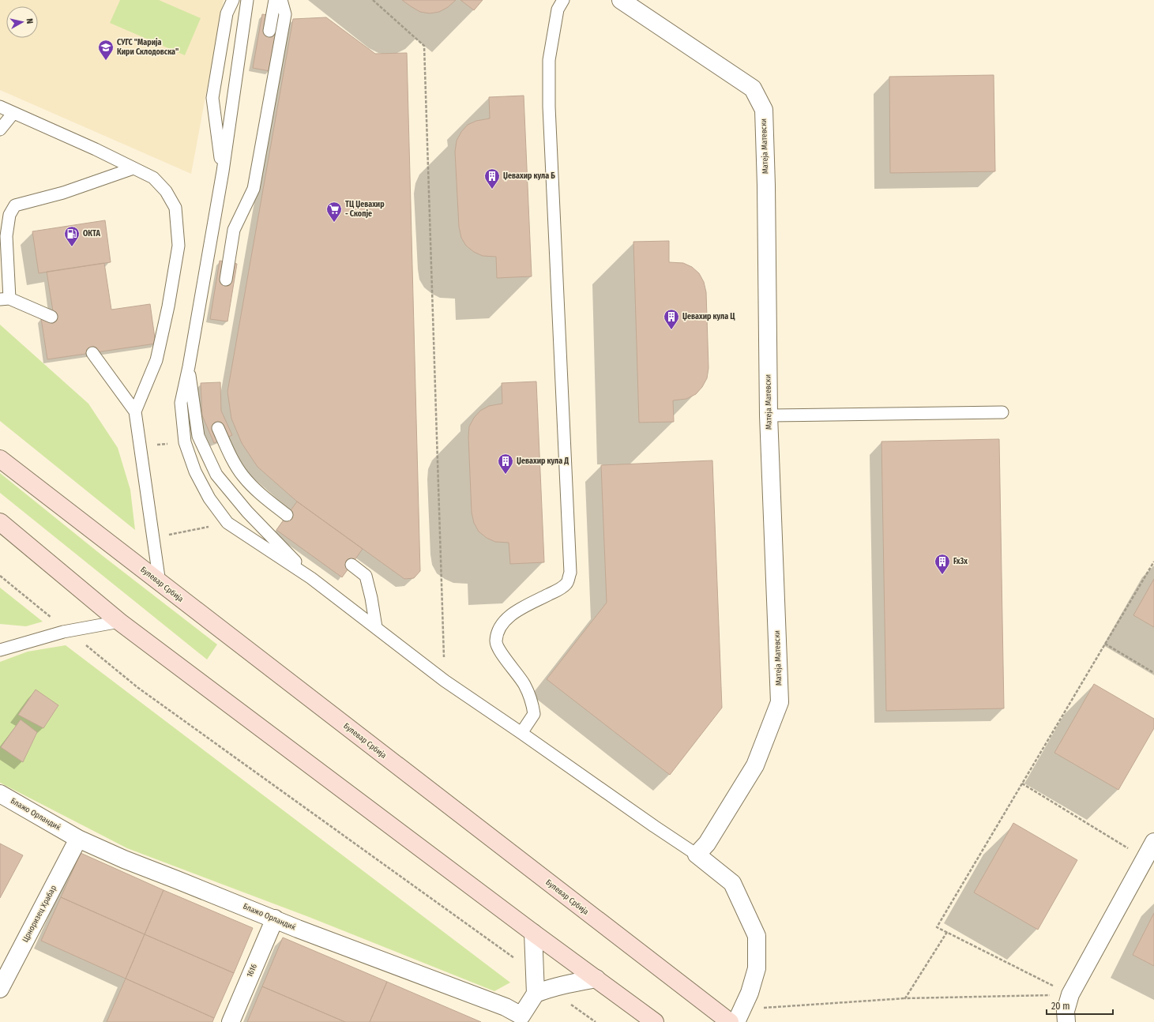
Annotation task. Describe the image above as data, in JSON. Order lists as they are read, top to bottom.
{
  "streets": {
    "street": [
      "Матеја Матевски",
      "Булевар Србија",
      "Блажо Орландиќ",
      "Црноризец Храбар",
      "1616"
    ]
  },
  "crossings": [
    ["Блажо Орландиќ", "Црноризец Храбар"],
    ["Блажо Орландиќ", "1616"]
  ],
  "places": {
    "school or university": ["СУГС \"Марија Кири Склодовска\""],
    "building": [
      "Џевахир кула Б",
      "Џевахир кула Ц",
      "Џевахир кула Д",
      "Fx3x"
    ],
    "supermarket": ["ТЦ Џевахир - Скопје"],
    "fuel station": ["ОКТА"]
  },
  "scale_bar": "20 m",
  "north": "right"
}
